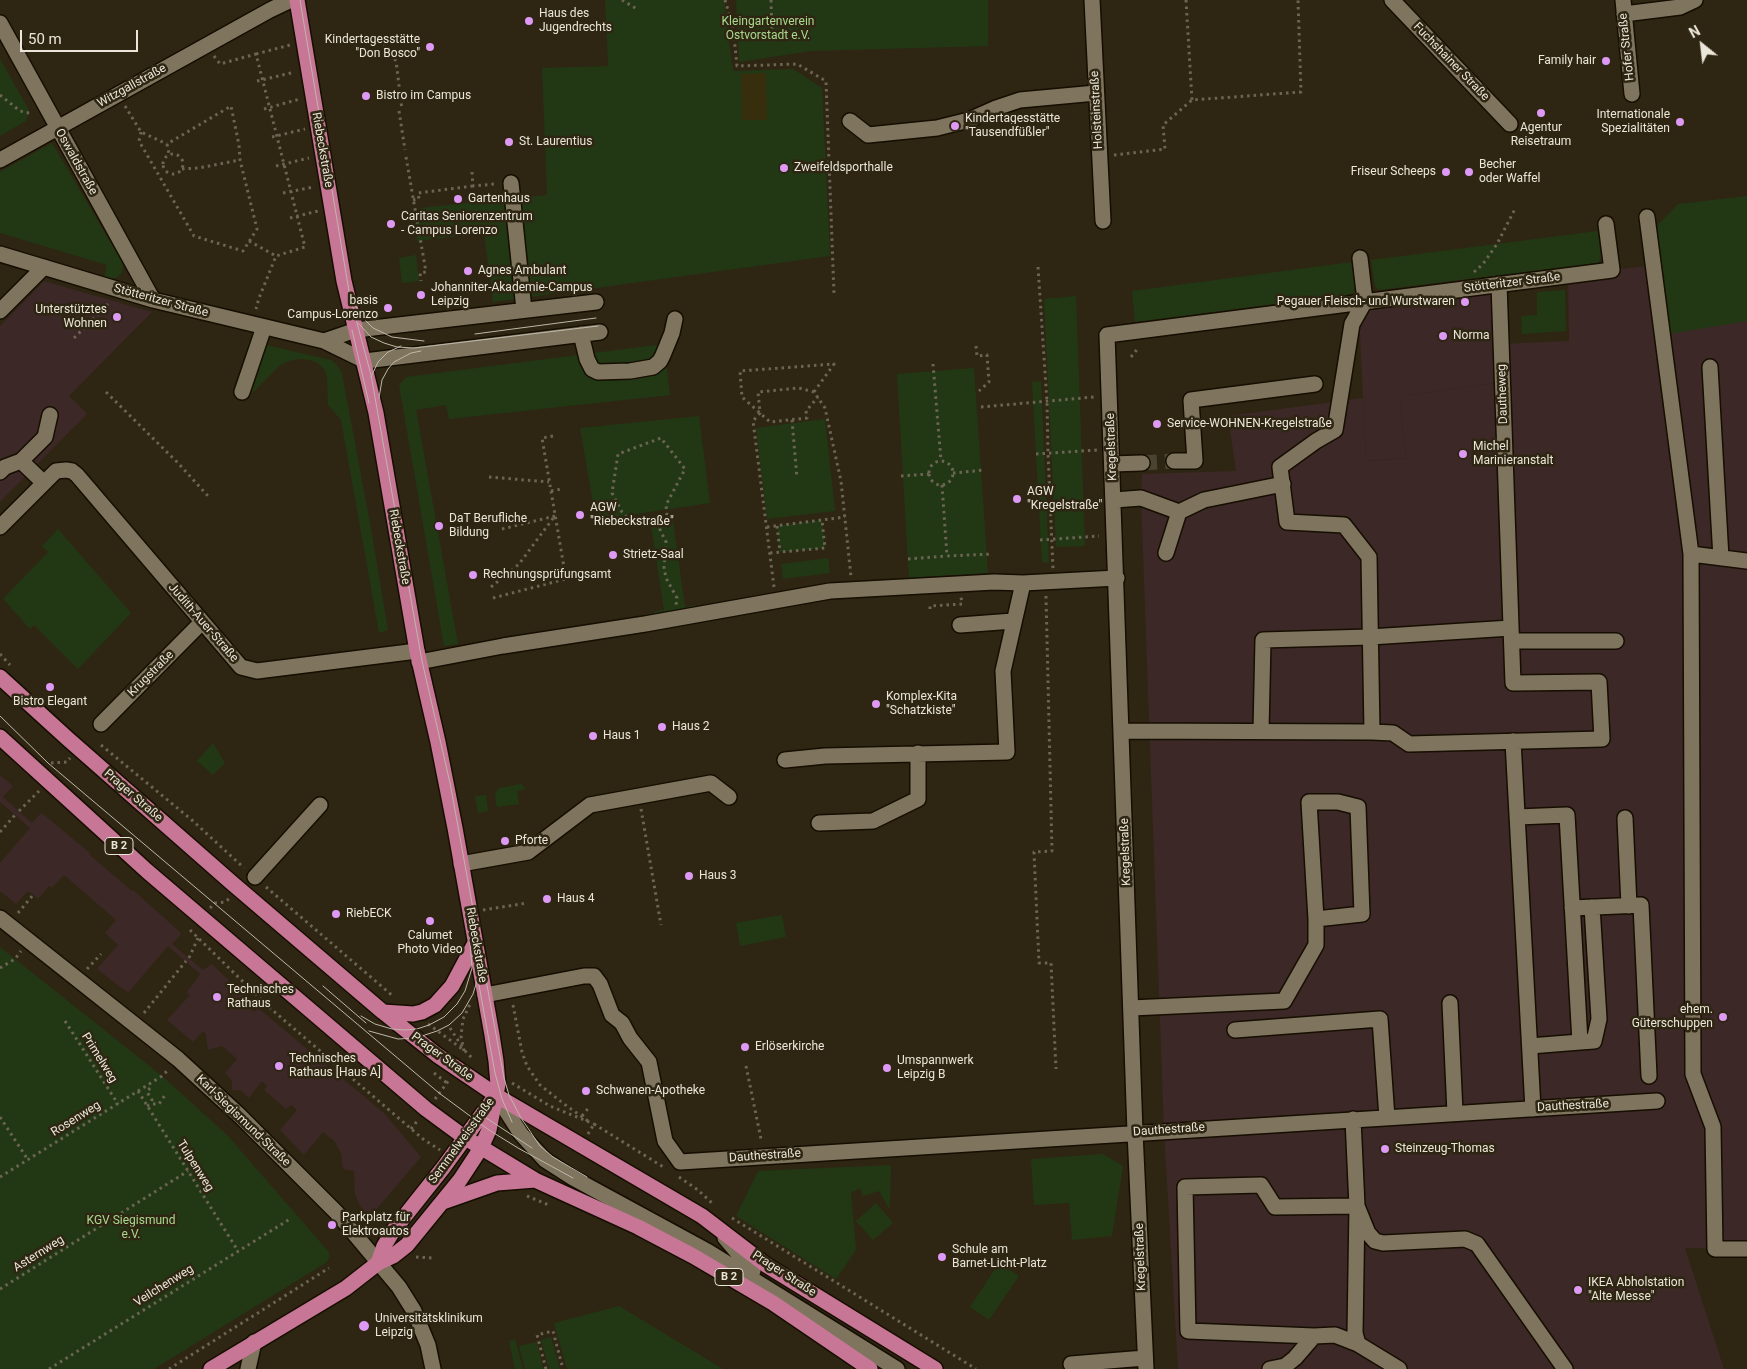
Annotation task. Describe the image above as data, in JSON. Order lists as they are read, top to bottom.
{
  "streets": {
    "main road": [
      "Riebeckstraße",
      "Prager Straße",
      "B 2",
      "Semmelweisstraße"
    ],
    "street": [
      "Hofer Straße",
      "Fuchshainer Straße",
      "Witzgallstraße",
      "Holsteinstraße",
      "Oswaldstraße",
      "Stötteritzer Straße",
      "Dautheweg",
      "Kregelstraße",
      "Judith-Auer-Straße",
      "Krugstraße",
      "Dauthestraße",
      "Karl-Siegismund-Straße"
    ],
    "path": [
      "Primelweg",
      "Rosenweg",
      "Tulpenweg",
      "Asternweg",
      "Veilchenweg"
    ]
  },
  "crossings": [
    ["Witzgallstraße", "Oswaldstraße"],
    ["Riebeckstraße", "Stötteritzer Straße"],
    ["Riebeckstraße", "Judith-Auer-Straße"],
    ["Riebeckstraße", "Prager Straße"],
    ["Riebeckstraße", "Semmelweisstraße"],
    ["Oswaldstraße", "Stötteritzer Straße"],
    ["Stötteritzer Straße", "Dautheweg"],
    ["Stötteritzer Straße", "Kregelstraße"],
    ["Kregelstraße", "Dauthestraße"],
    ["Judith-Auer-Straße", "Krugstraße"],
    ["Prager Straße", "Semmelweisstraße"],
    ["B 2", "Semmelweisstraße"],
    ["Primelweg", "Rosenweg"],
    ["Rosenweg", "Tulpenweg"],
    ["Karl-Siegismund-Straße", "Semmelweisstraße"],
    ["Tulpenweg", "Asternweg"],
    ["Tulpenweg", "Veilchenweg"]
  ],
  "parks": ["Kleingartenverein Ostvorstadt e.V.", "KGV Siegismund e.V."],
  "places": [
    "Haus des Jugendrechts",
    "Kindertagesstätte \"Don Bosco\"",
    "Family hair",
    "Bistro im Campus",
    "Agentur Reisetraum",
    "Internationale Spezialitäten",
    "Kindertagesstätte \"Tausendfüßler\"",
    "St. Laurentius",
    "Zweifeldsporthalle",
    "Friseur Scheeps",
    "Becher oder Waffel",
    "Gartenhaus",
    "Caritas Seniorenzentrum - Campus Lorenzo",
    "Agnes Ambulant",
    "Johanniter-Akademie-Campus Leipzig",
    "Pegauer Fleisch- und Wurstwaren",
    "basis Campus-Lorenzo",
    "Unterstütztes Wohnen",
    "Norma",
    "Service-WOHNEN-Kregelstraße",
    "Michel Marinieranstalt",
    "AGW \"Kregelstraße\"",
    "AGW \"Riebeckstraße\"",
    "DaT Berufliche Bildung",
    "Strietz-Saal",
    "Rechnungsprüfungsamt",
    "Bistro Elegant",
    "Komplex-Kita \"Schatzkiste\"",
    "Haus 2",
    "Haus 1",
    "Pforte",
    "Haus 3",
    "Haus 4",
    "RiebECK",
    "Calumet Photo Video",
    "Technisches Rathaus",
    "ehem. Güterschuppen",
    "Erlöserkirche",
    "Technisches Rathaus [Haus A]",
    "Umspannwerk Leipzig B",
    "Schwanen-Apotheke",
    "Steinzeug-Thomas",
    "Parkplatz für Elektroautos",
    "Schule am Barnet-Licht-Platz",
    "IKEA Abholstation \"Alte Messe\"",
    "Universitätsklinikum Leipzig"
  ],
  "scale_bar": "50 m",
  "north": "top left"
}
